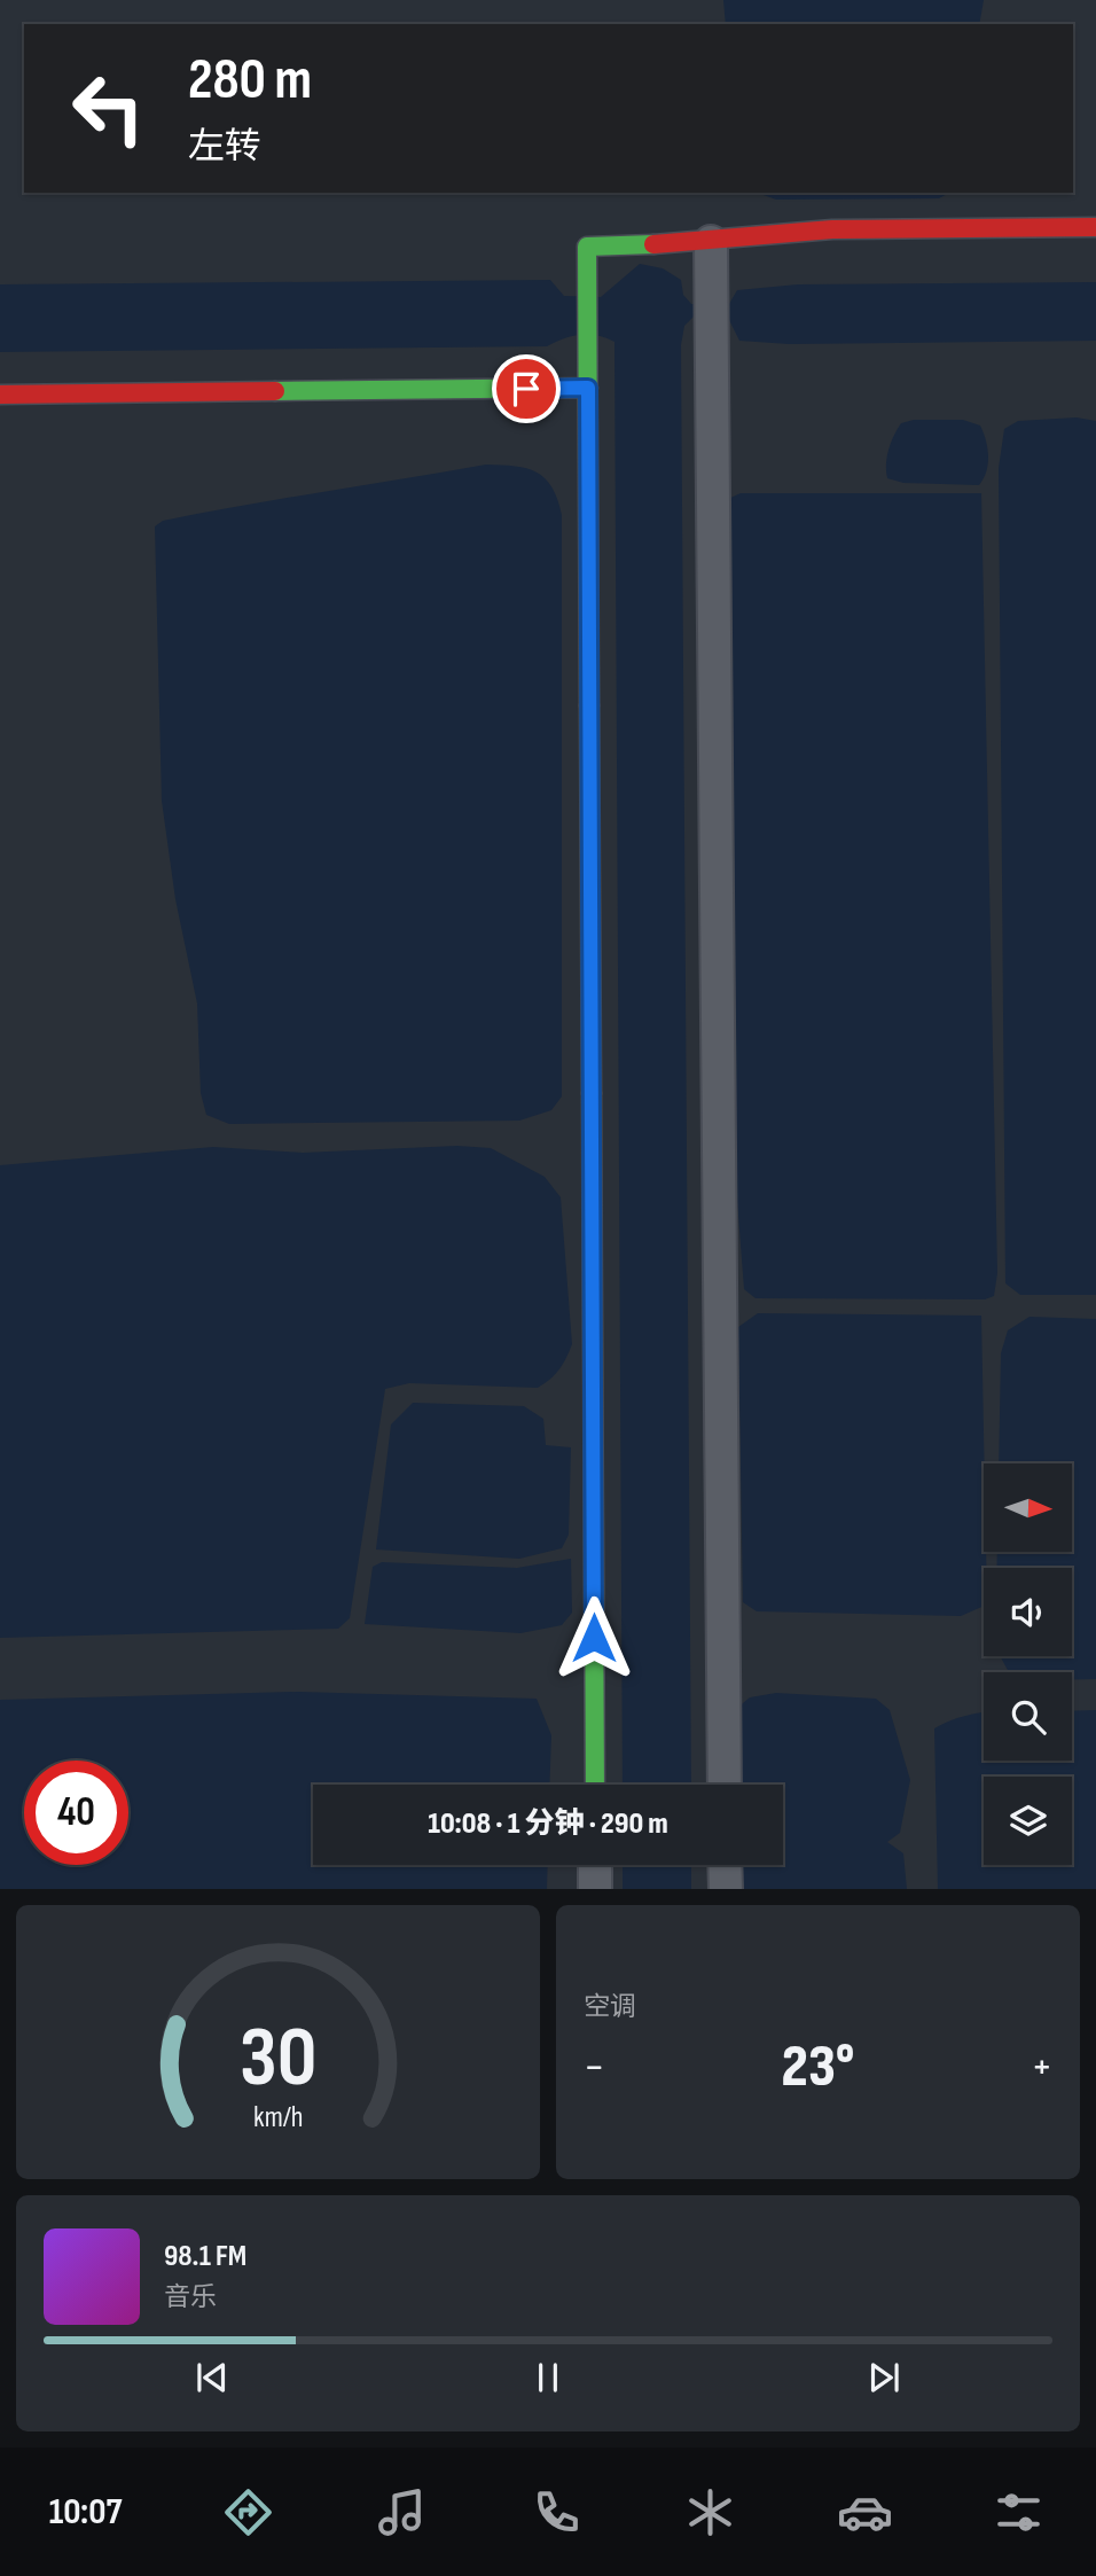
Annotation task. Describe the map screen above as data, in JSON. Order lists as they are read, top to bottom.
{
  "north": "right",
  "page": {
    "turn": ["280 m", "左转"],
    "limit": "40",
    "trip": "10:08 · 1 分钟 · 290 m",
    "tile": "空调",
    "heat": ["−", "23°", "+"],
    "song": ["98.1 FM", "音乐"],
    "tabs": "10:07",
    "gauge": ["30", "km/h"]
  }
}
